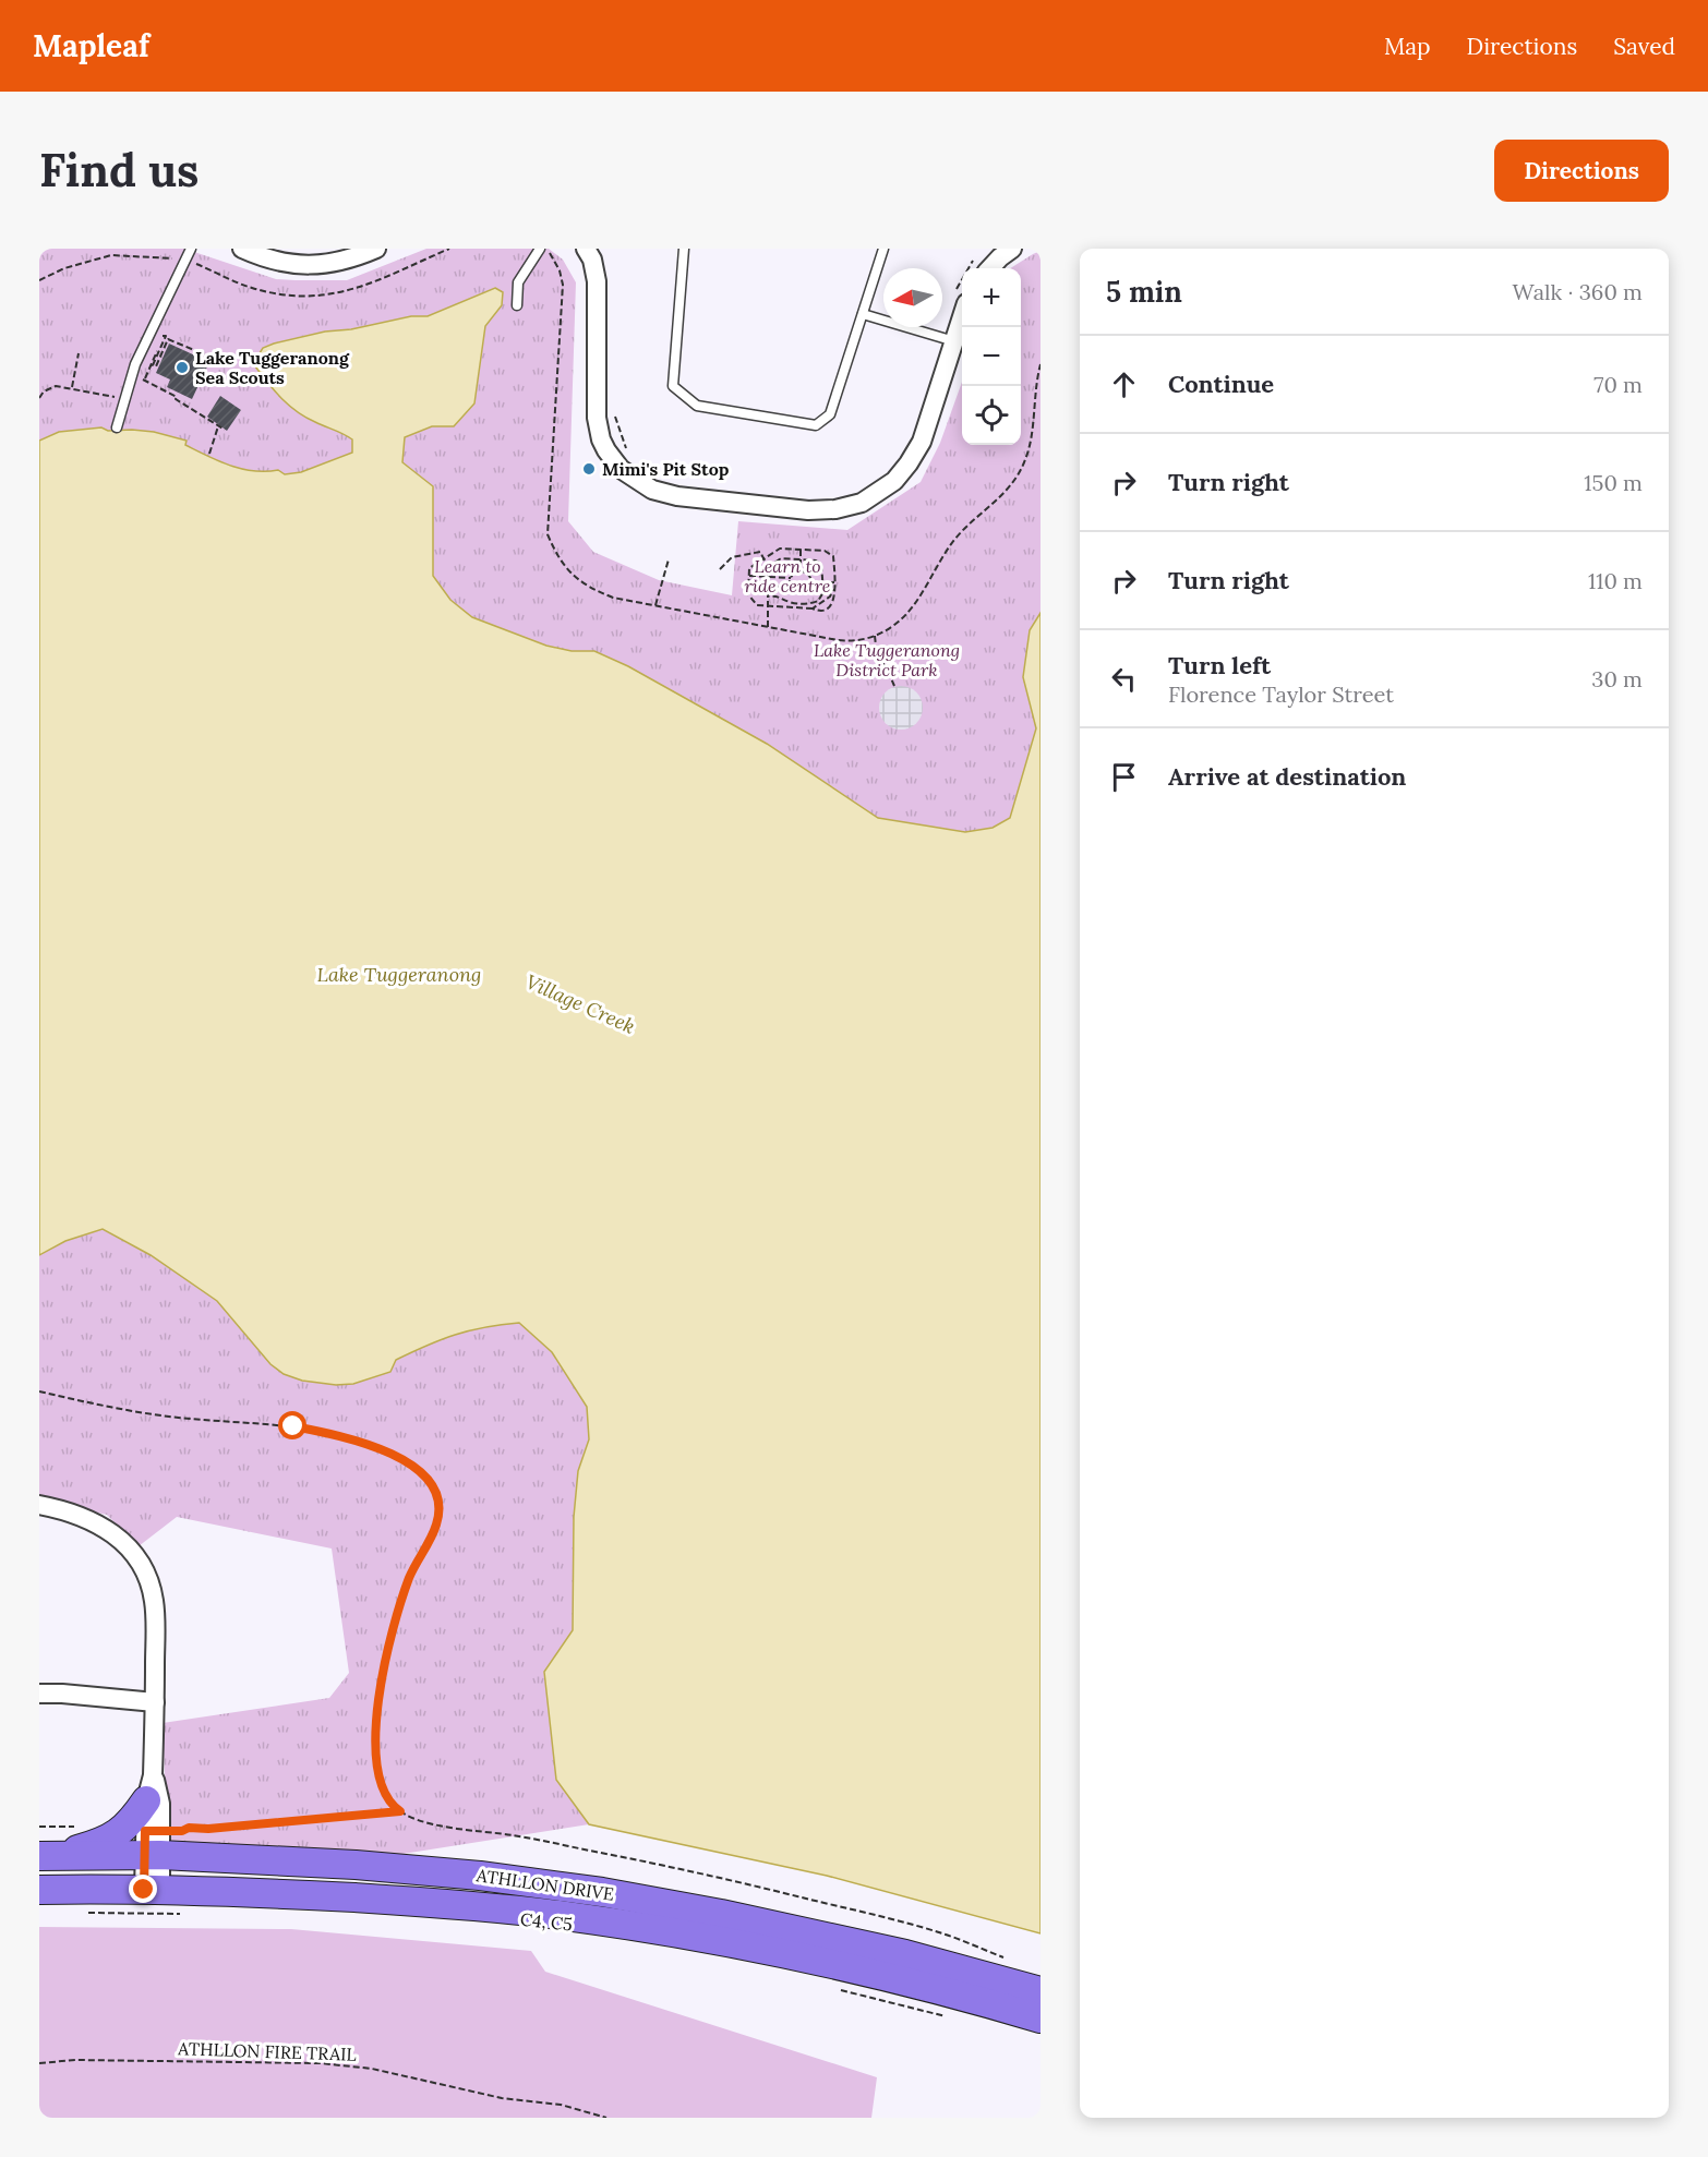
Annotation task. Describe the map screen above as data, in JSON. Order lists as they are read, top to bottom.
{
  "streets": {
    "main road": ["ATHLLON DRIVE"],
    "path": ["ATHLLON FIRE TRAIL"]
  },
  "water": ["Lake Tuggeranong", "Village Creek"],
  "parks": ["Learn to ride centre", "Lake Tuggeranong District Park"],
  "places": ["Lake Tuggeranong Sea Scouts", "Mimi's Pit Stop"],
  "north": "left",
  "page": {
    "header": "Mapleaf",
    "nav": ["Map", "Directions", "Saved"],
    "buttons": "Directions",
    "title": "Find us",
    "heading": ["5 min", "Walk · 360 m"],
    "map_buttons": ["+", "−"],
    "list": [
      ["Continue", "70 m"],
      ["Turn right", "150 m"],
      ["Turn right", "110 m"],
      ["Turn left", "Florence Taylor Street", "30 m"],
      "Arrive at destination"
    ]
  }
}
